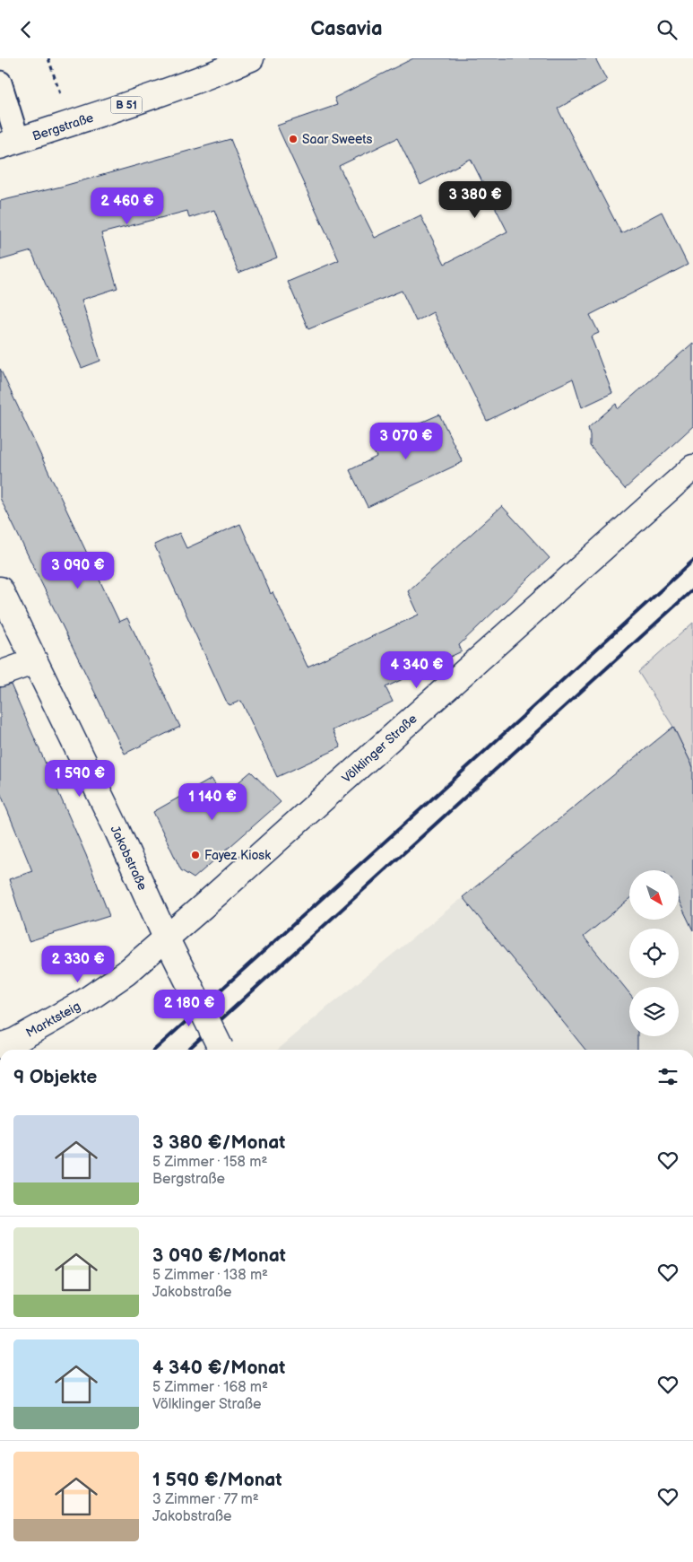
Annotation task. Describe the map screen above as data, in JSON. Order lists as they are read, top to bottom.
{
  "streets": {
    "street": [
      "B 51",
      "Bergstraße",
      "Völklinger Straße",
      "Jakobstraße",
      "Marktsteig"
    ]
  },
  "crossings": [
    ["Völklinger Straße", "Jakobstraße"],
    ["Völklinger Straße", "Marktsteig"],
    ["Jakobstraße", "Marktsteig"]
  ],
  "places": ["Saar Sweets", "Fayez Kiosk"],
  "north": "bottom right",
  "page": {
    "header": "Casavia",
    "price": [
      "3 380 €",
      "2 460 €",
      "3 070 €",
      "3 090 €",
      "4 340 €",
      "1 590 €",
      "1 140 €",
      "2 330 €",
      "2 180 €"
    ],
    "heading": "9 Objekte",
    "list": [
      {
        "name": "3 380 €/Monat",
        "note": "5 Zimmer · 158 m² · Bergstraße"
      },
      {
        "name": "3 090 €/Monat",
        "note": "5 Zimmer · 138 m² · Jakobstraße"
      },
      {
        "name": "4 340 €/Monat",
        "note": "5 Zimmer · 168 m² · Völklinger Straße"
      },
      {
        "name": "1 590 €/Monat",
        "note": "3 Zimmer · 77 m² · Jakobstraße"
      }
    ]
  }
}
